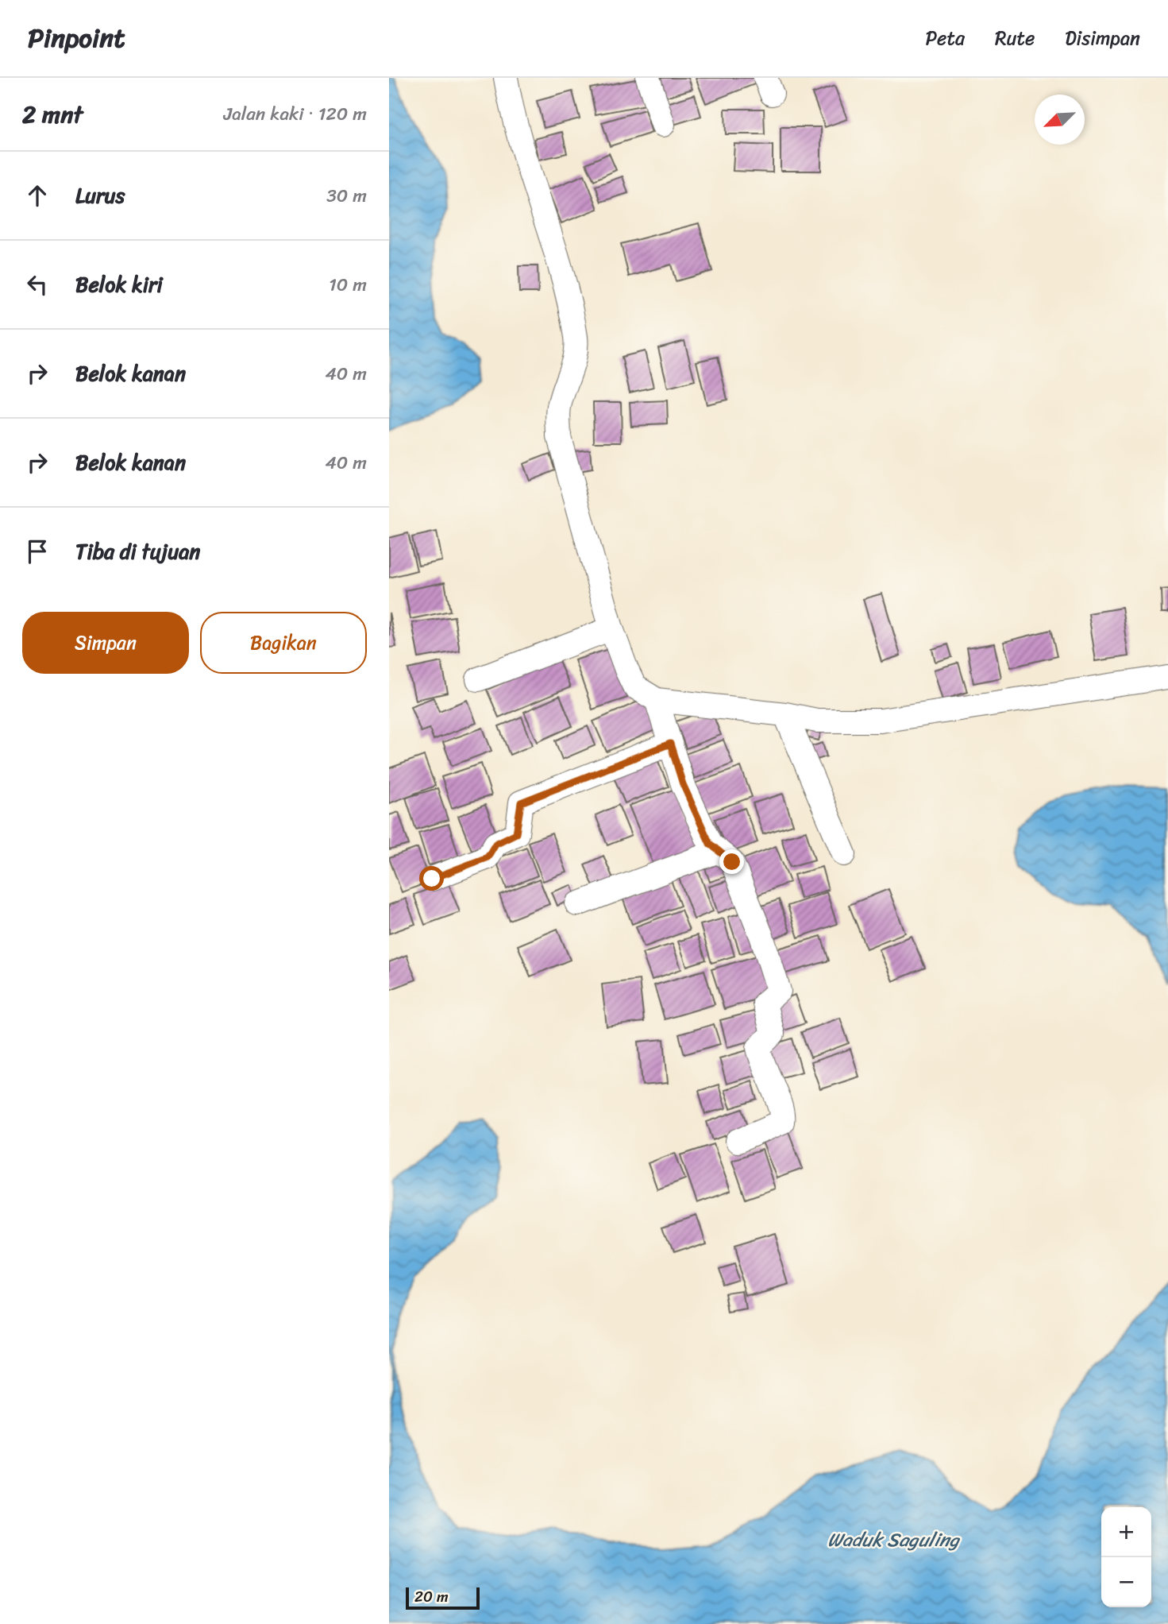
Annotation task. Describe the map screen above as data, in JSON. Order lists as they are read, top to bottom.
{
  "water": ["Waduk Saguling"],
  "scale_bar": "20 m",
  "north": "bottom left",
  "page": {
    "header": "Pinpoint",
    "nav": ["Peta", "Rute", "Disimpan"],
    "heading": ["2 mnt", "Jalan kaki · 120 m"],
    "list": [
      ["Lurus", "30 m"],
      ["Belok kiri", "10 m"],
      ["Belok kanan", "40 m"],
      ["Belok kanan", "40 m"],
      "Tiba di tujuan"
    ],
    "buttons": ["Simpan", "Bagikan"],
    "map_buttons": ["+", "−"],
    "scale": "20 m"
  }
}
